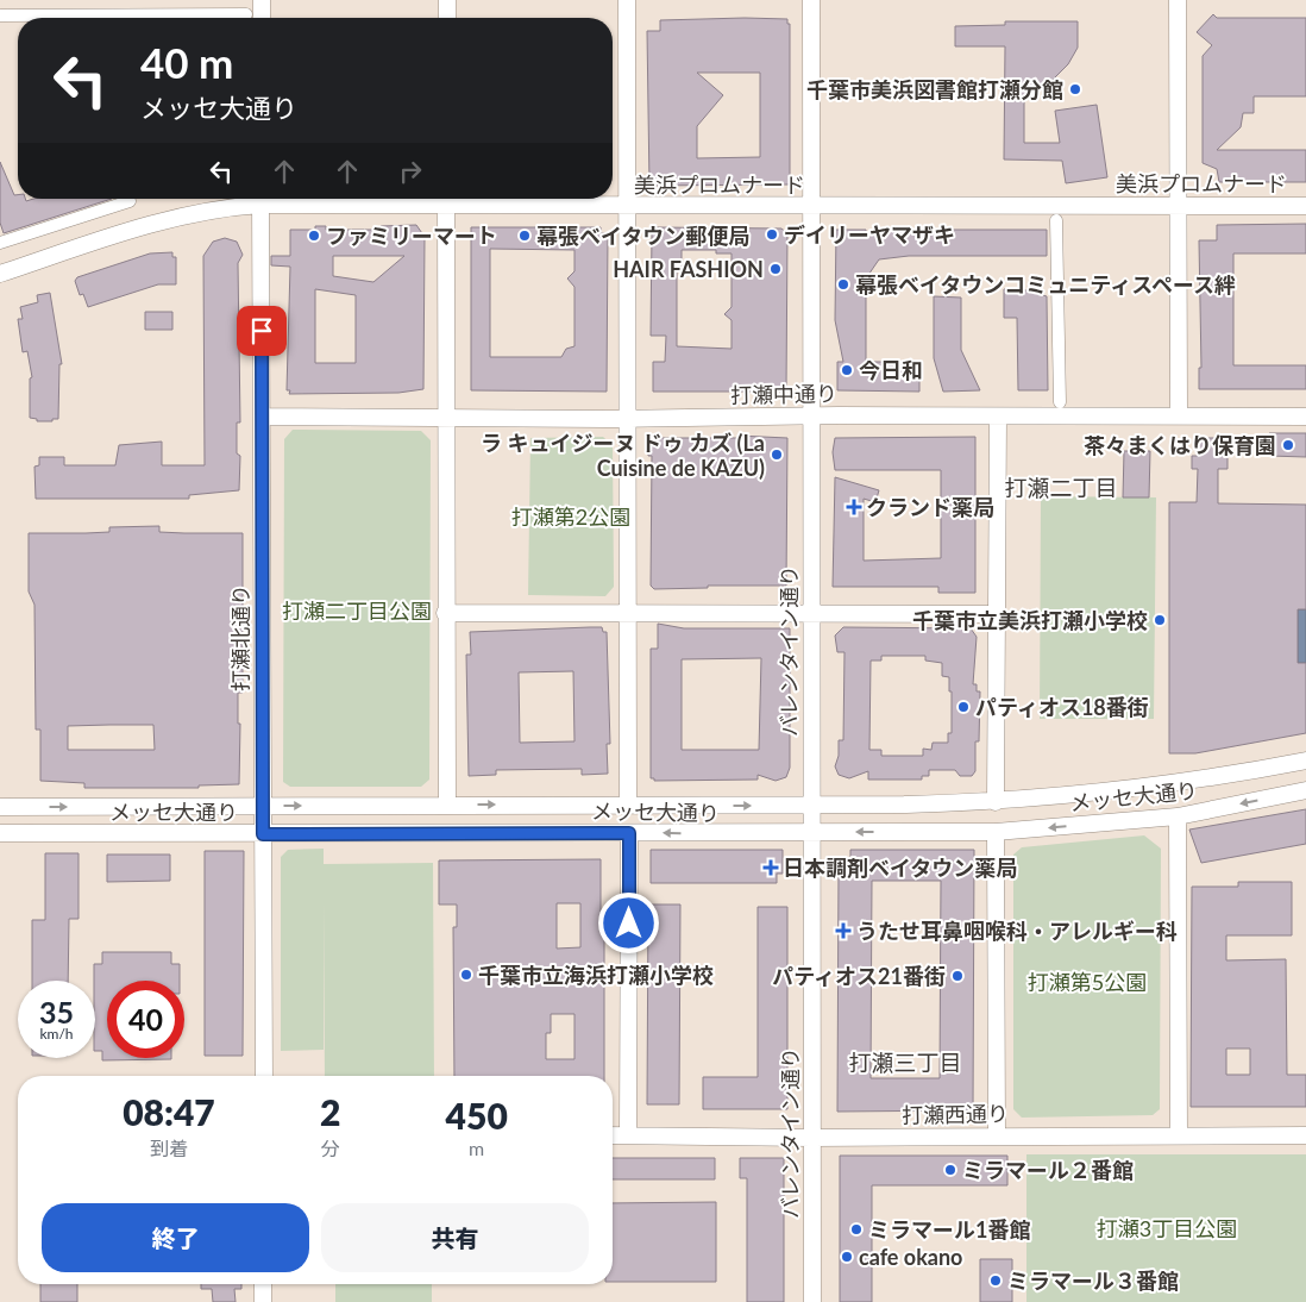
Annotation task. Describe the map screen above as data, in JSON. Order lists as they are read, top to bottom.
{
  "streets": {
    "street": [
      "美浜プロムナード",
      "打瀬中通り",
      "打瀬北通り",
      "バレンタイン通り",
      "メッセ大通り",
      "打瀬西通り"
    ]
  },
  "crossings": [
    ["美浜プロムナード", "打瀬北通り"],
    ["美浜プロムナード", "バレンタイン通り"],
    ["打瀬中通り", "打瀬北通り"],
    ["打瀬中通り", "バレンタイン通り"],
    ["打瀬北通り", "メッセ大通り"],
    ["バレンタイン通り", "メッセ大通り"],
    ["バレンタイン通り", "打瀬西通り"]
  ],
  "districts": ["打瀬二丁目", "打瀬三丁目"],
  "parks": [
    "打瀬第2公園",
    "打瀬二丁目公園",
    "打瀬第5公園",
    "打瀬3丁目公園"
  ],
  "places": {
    "other": [
      "千葉市美浜図書館打瀬分館",
      "デイリーヤマザキ",
      "ファミリーマート",
      "幕張ベイタウン郵便局",
      "HAIR FASHION",
      "幕張ベイタウンコミュニティスペース絆",
      "今日和",
      "茶々まくはり保育園",
      "ラ キュイジーヌ ドゥ カズ (La Cuisine de KAZU)",
      "千葉市立美浜打瀬小学校",
      "パティオス18番街",
      "千葉市立海浜打瀬小学校",
      "パティオス21番街",
      "ミラマール２番館",
      "ミラマール1番館",
      "cafe okano",
      "ミラマール３番館"
    ],
    "health": ["クランド薬局", "日本調剤ベイタウン薬局", "うたせ耳鼻咽喉科・アレルギー科"]
  },
  "page": {
    "turn": ["40 m", "メッセ大通り"],
    "speed": "35 km/h",
    "limit": "40",
    "eta": [
      "08:47",
      "到着",
      "2",
      "分",
      "450",
      "m"
    ],
    "buttons": ["終了", "共有"]
  }
}
